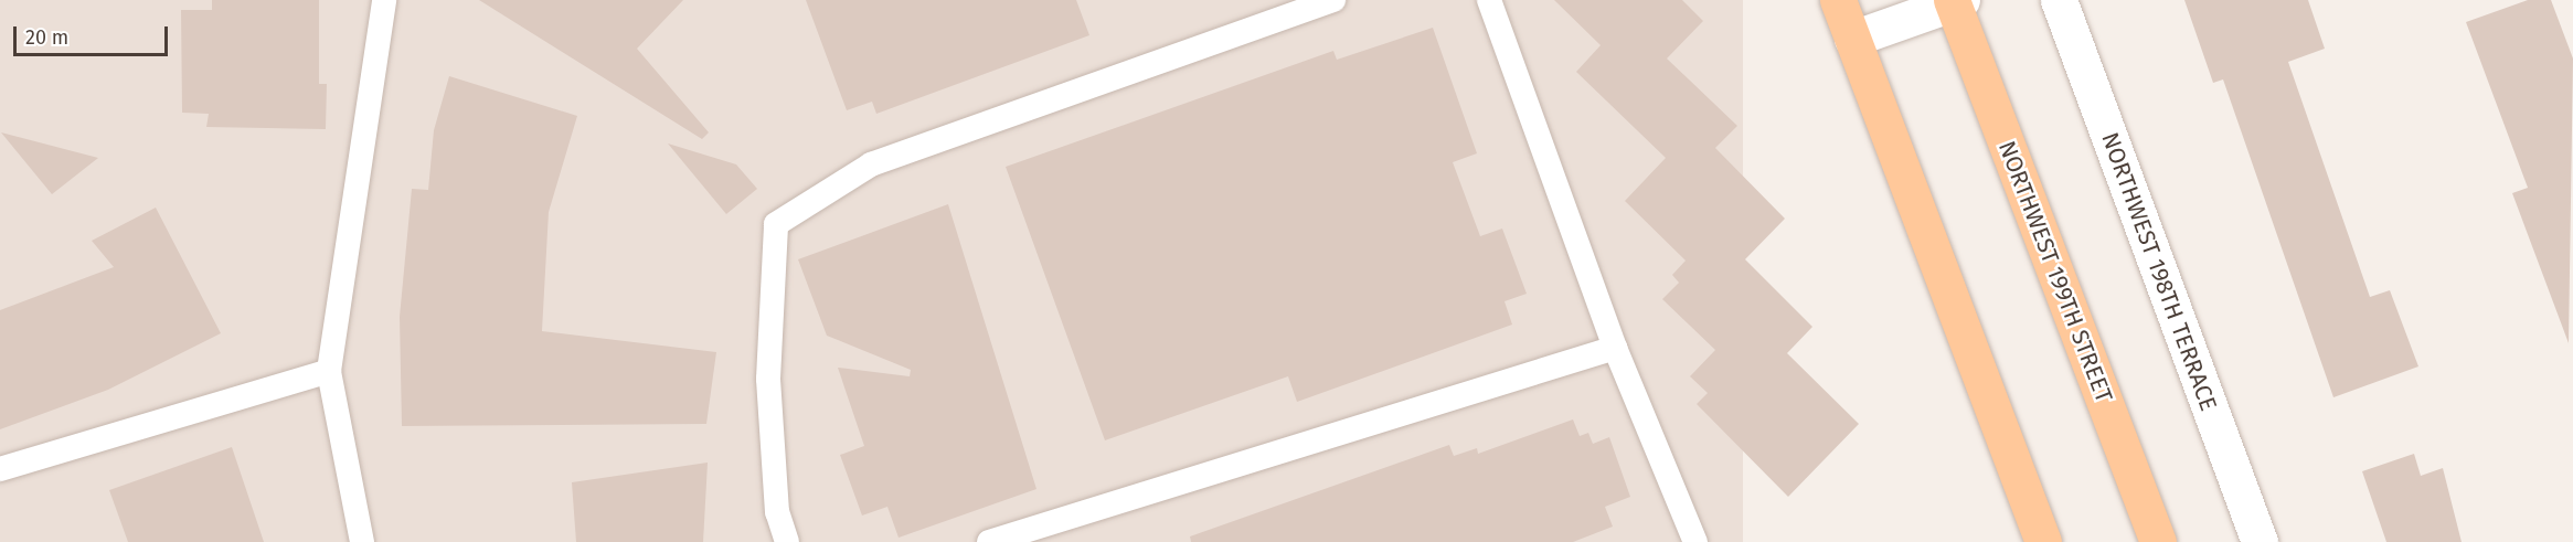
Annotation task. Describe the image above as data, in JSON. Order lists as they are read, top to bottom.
{
  "streets": {
    "main road": ["NORTHWEST 199TH STREET"],
    "street": ["NORTHWEST 198TH TERRACE"]
  },
  "scale_bar": "20 m"
}
